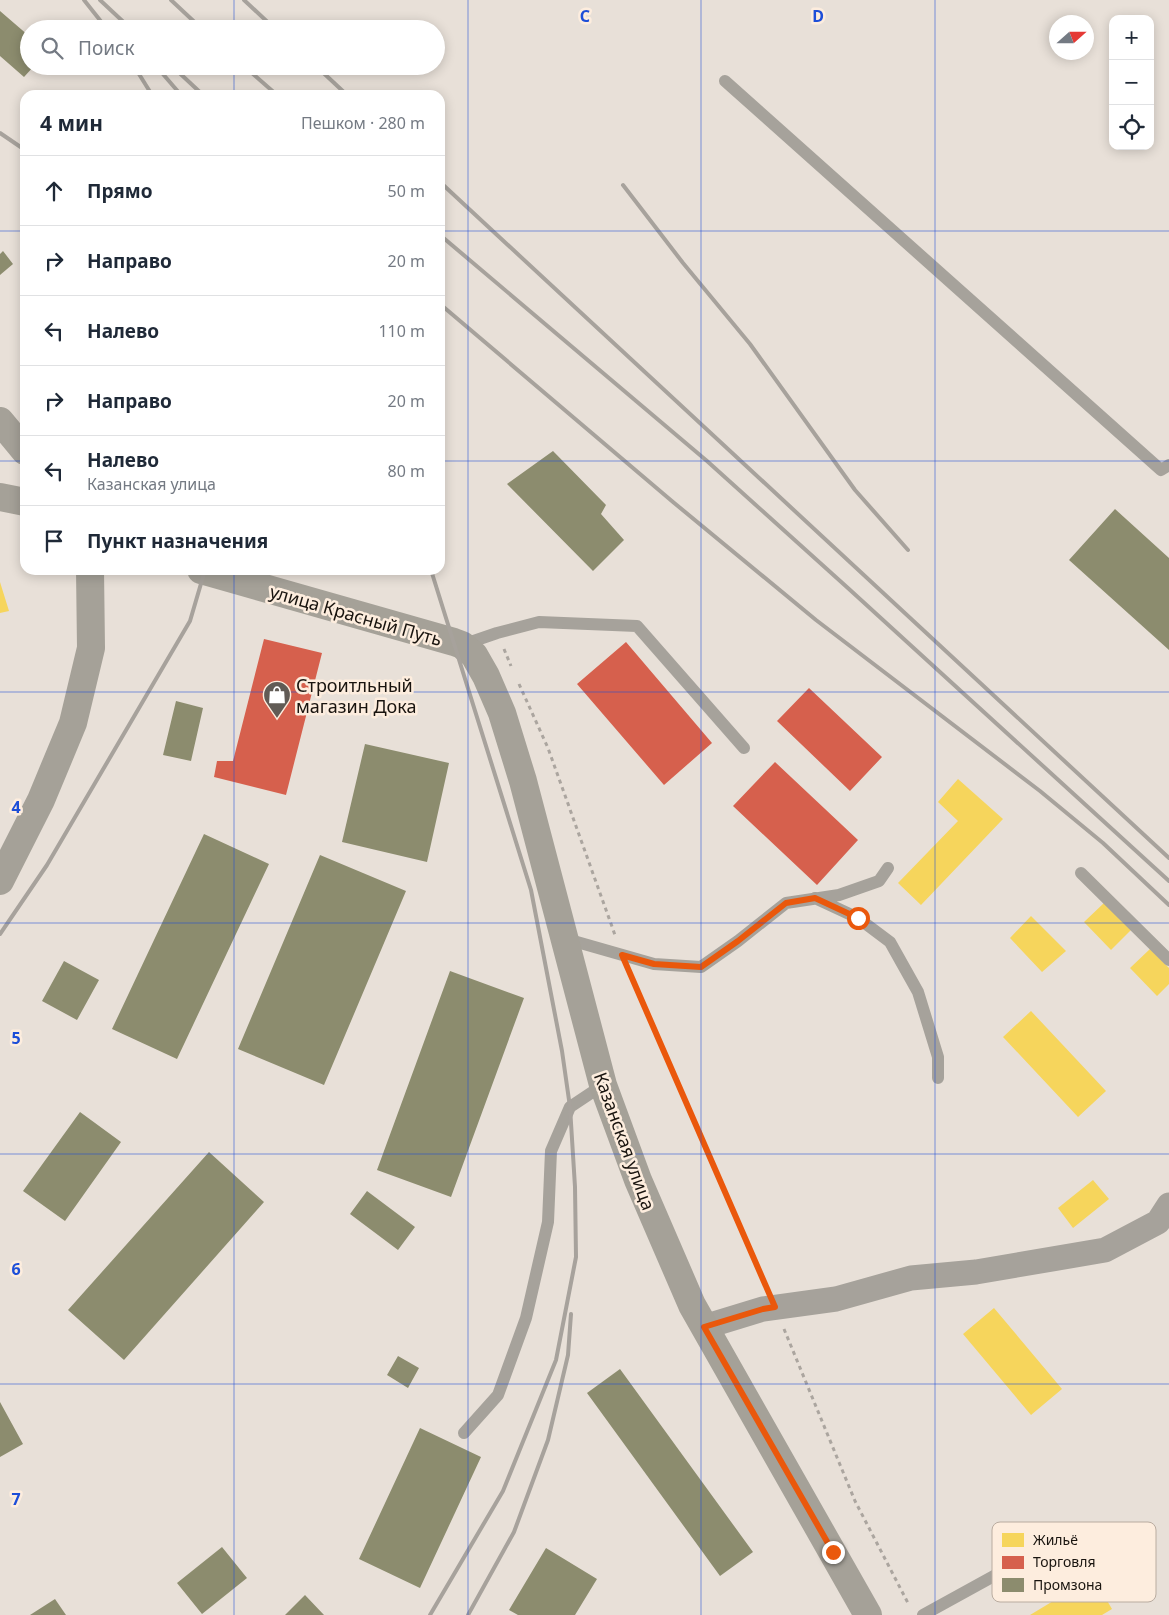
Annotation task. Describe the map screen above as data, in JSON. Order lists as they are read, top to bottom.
{
  "streets": {
    "main road": ["улица Красный Путь", "Казанская улица"]
  },
  "crossings": [
    ["улица Красный Путь", "Казанская улица"]
  ],
  "places": {
    "shop": ["Строитльный магазин Дока"]
  },
  "legend": ["Жильё", "Торговля", "Промзона"],
  "north": "right",
  "page": {
    "map_buttons": ["+", "−"],
    "search": "Поиск",
    "heading": ["4 мин", "Пешком · 280 m"],
    "list": [
      ["Прямо", "50 m"],
      ["Направо", "20 m"],
      ["Налево", "110 m"],
      ["Направо", "20 m"],
      ["Налево", "Казанская улица", "80 m"],
      "Пункт назначения"
    ]
  },
  "grid": {
    "columns": ["C", "D"],
    "rows": [
      "4",
      "5",
      "6",
      "7"
    ]
  }
}
